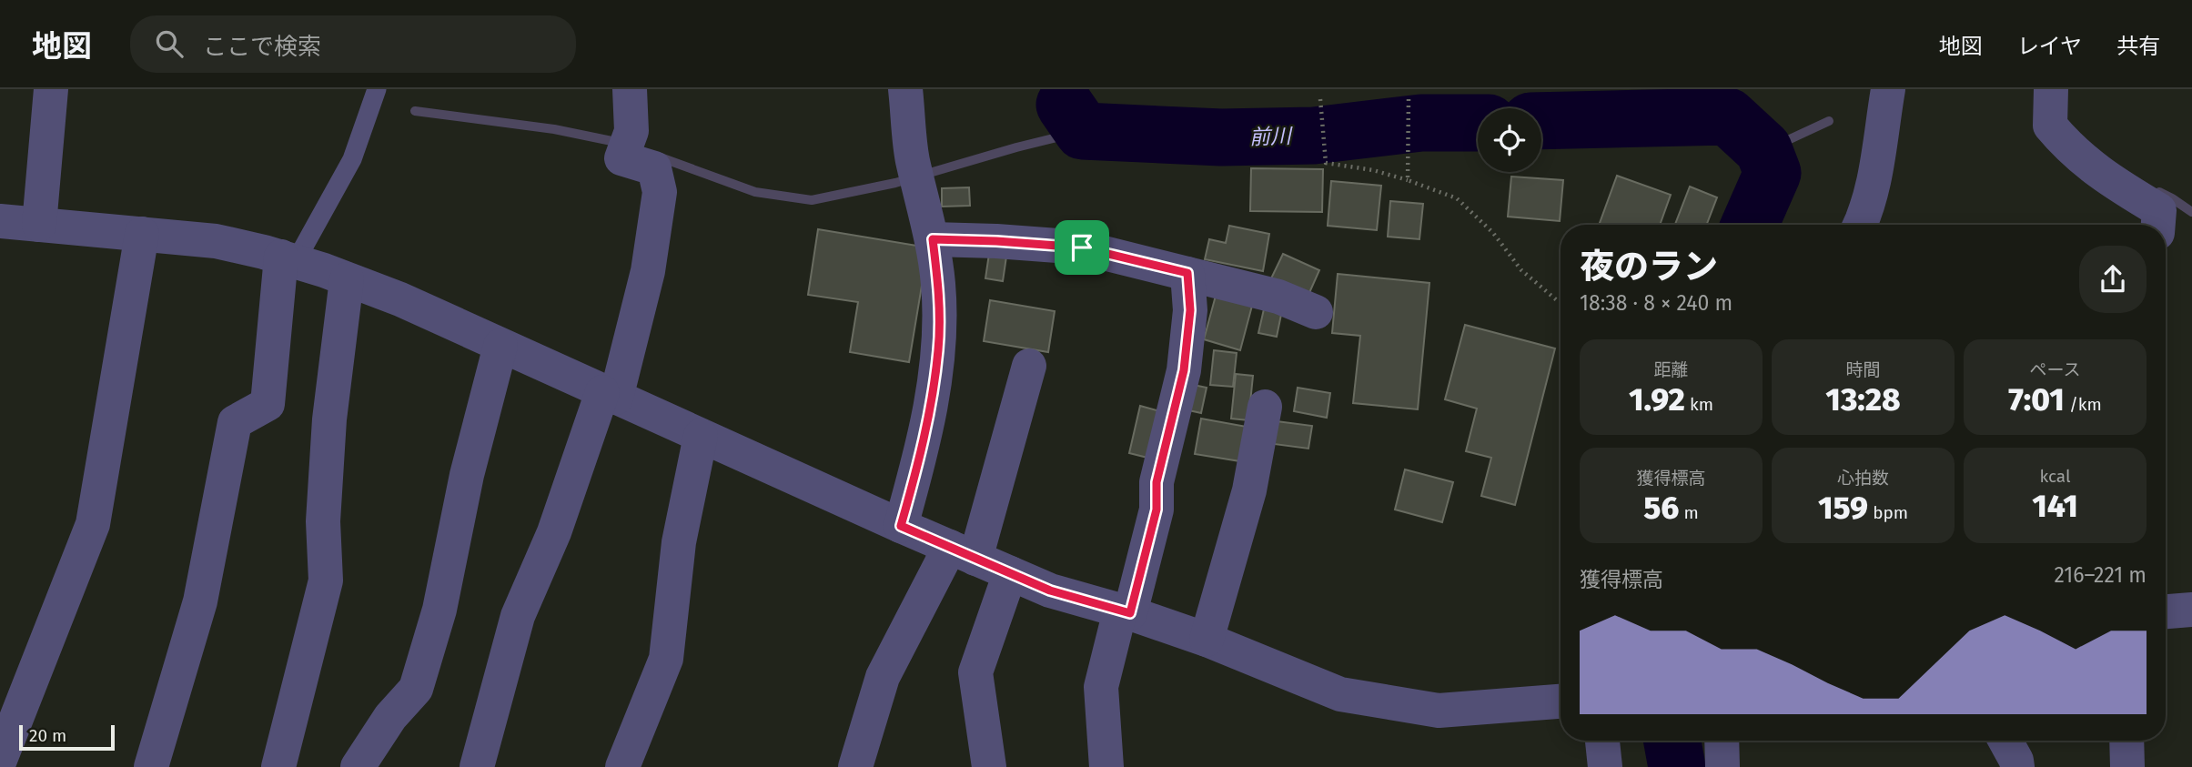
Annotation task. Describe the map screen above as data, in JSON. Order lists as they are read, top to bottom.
{
  "water": ["前川"],
  "scale_bar": "20 m",
  "page": {
    "header": "地図",
    "search": "ここで検索",
    "nav": ["地図", "レイヤ", "共有"],
    "heading": ["夜のラン", "18:38 · 8 × 240 m"],
    "stats": [
      ["距離", "1.92 km"],
      ["時間", "13:28"],
      ["ペース", "7:01 /km"],
      ["獲得標高", "56 m"],
      ["心拍数", "159 bpm"],
      ["kcal", "141"]
    ],
    "chart": ["獲得標高", "216–221 m"],
    "scale": "20 m"
  }
}
